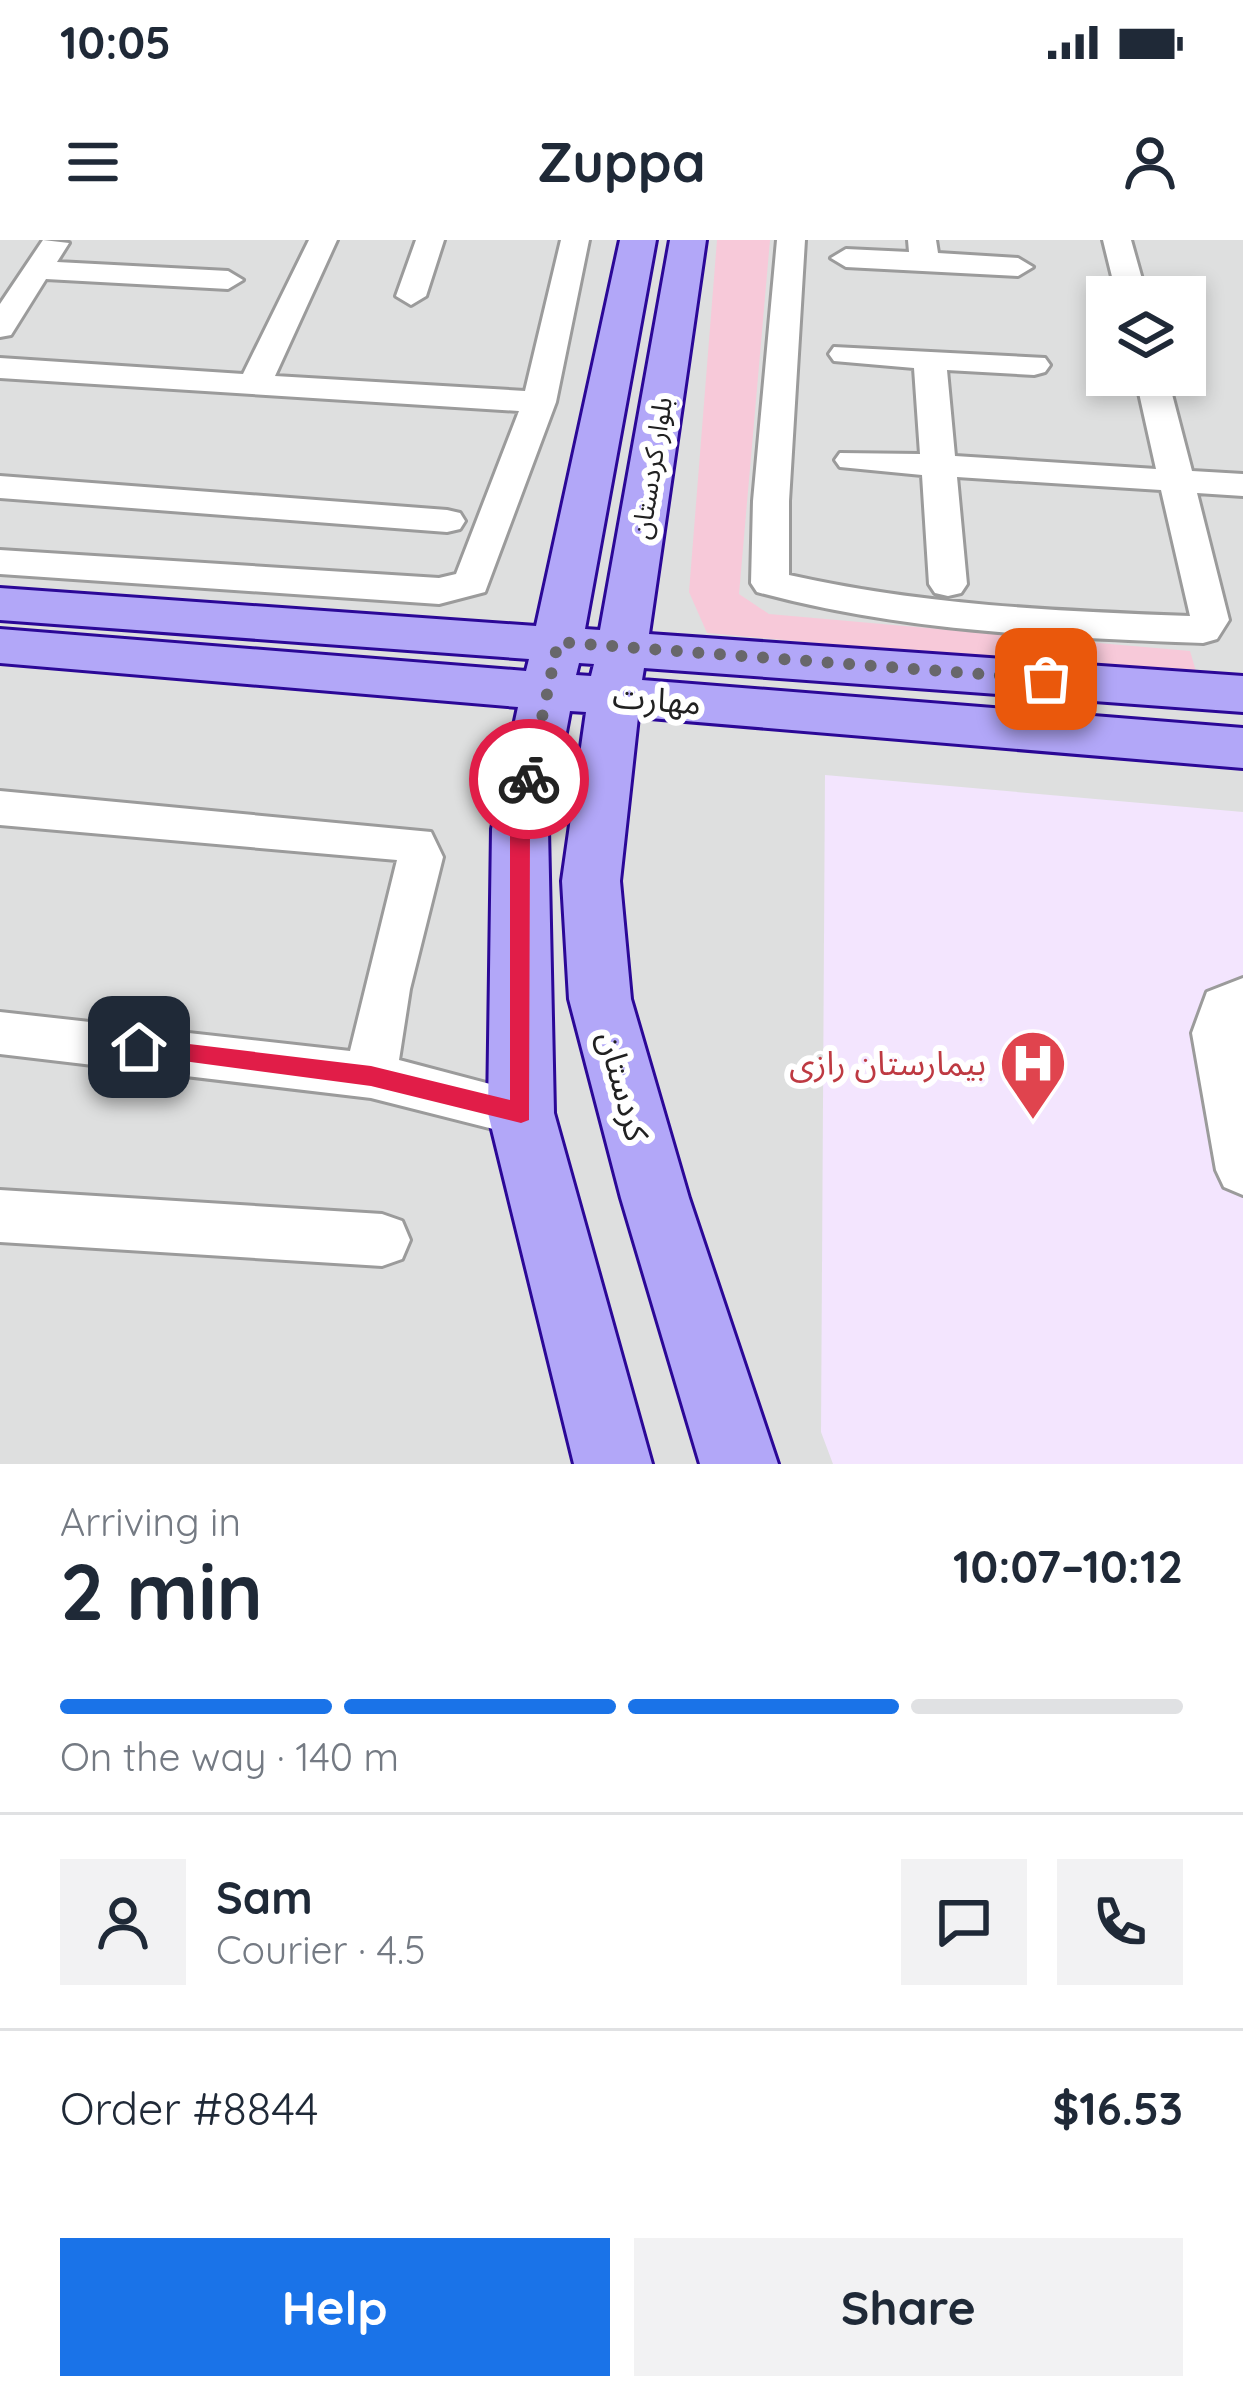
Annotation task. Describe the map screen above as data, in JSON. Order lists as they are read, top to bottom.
{
  "streets": {
    "main road": ["بلوار کردستان", "مهارت", "کردستان"]
  },
  "crossings": [
    ["بلوار کردستان", "مهارت"],
    ["بلوار کردستان", "کردستان"],
    ["مهارت", "کردستان"]
  ],
  "places": {
    "hospital": ["بیمارستان رازی"]
  },
  "page": {
    "status": "10:05",
    "header": "Zuppa",
    "heading": ["2 min", "Arriving in", "10:07–10:12"],
    "panel": [
      "Sam",
      "Courier · 4.5",
      "Order #8844",
      "$16.53"
    ],
    "bar": "On the way · 140 m",
    "buttons": ["Help", "Share"]
  }
}
